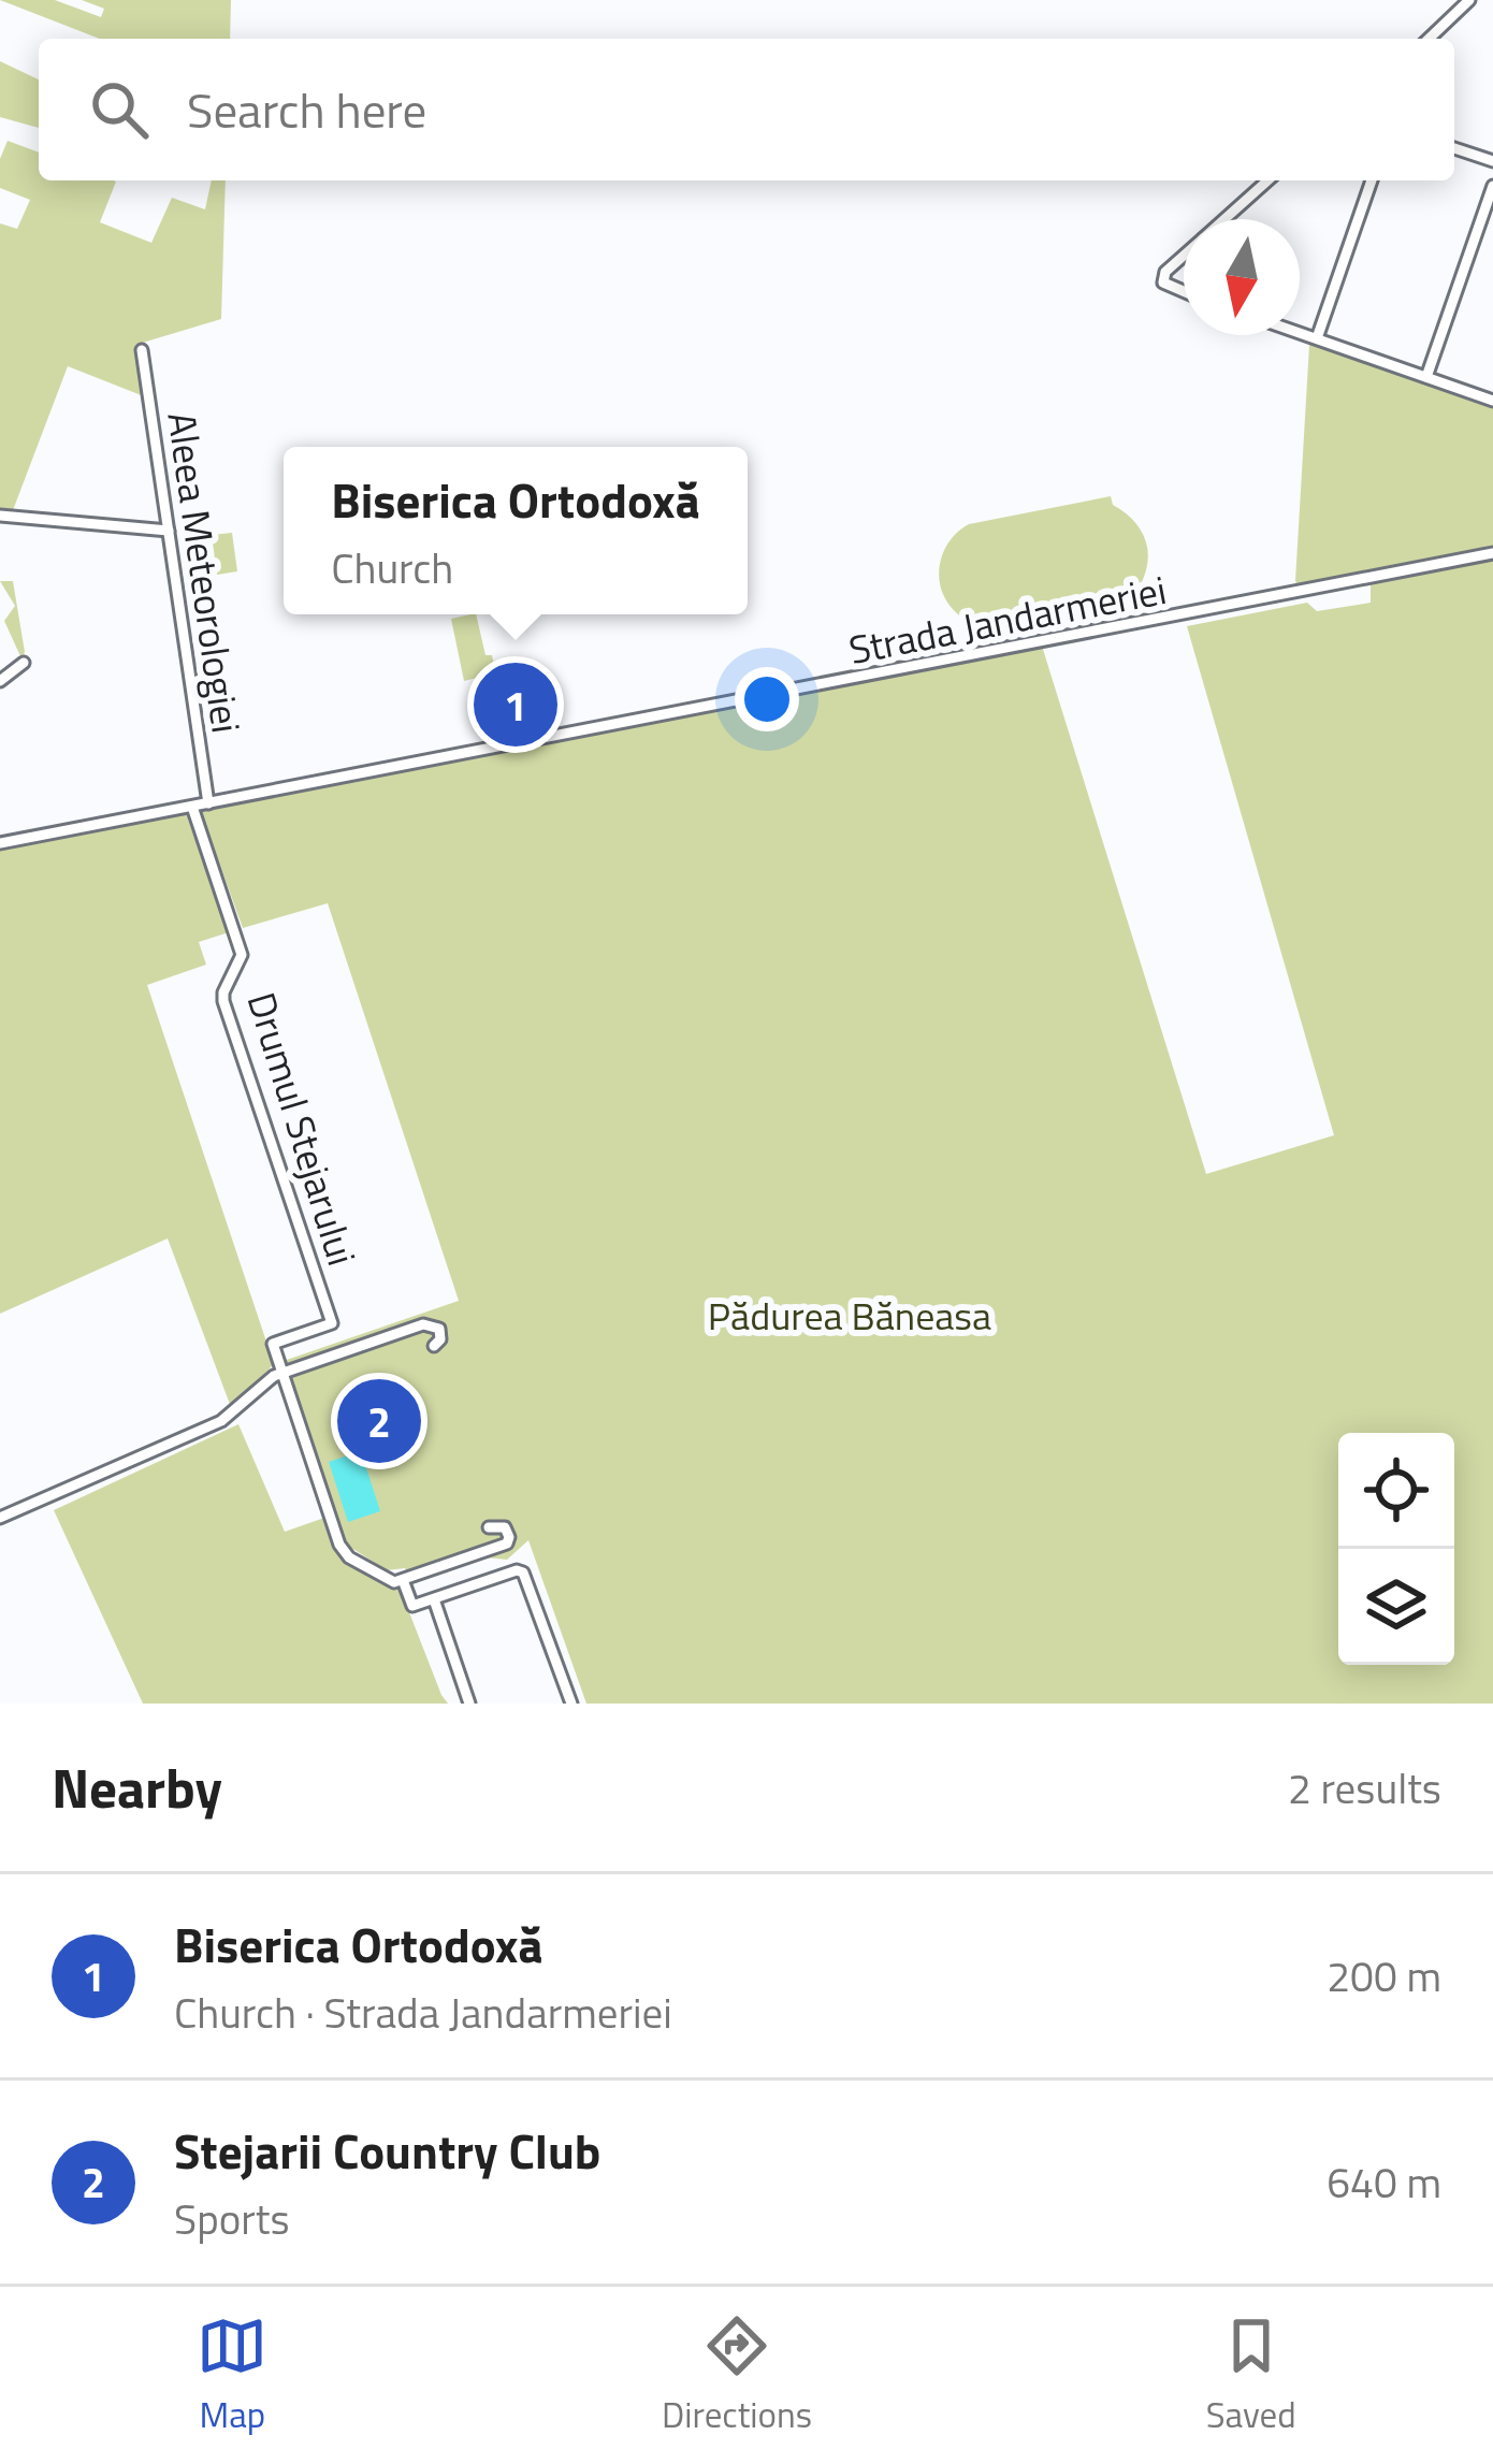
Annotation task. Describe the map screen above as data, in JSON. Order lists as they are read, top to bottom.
{
  "streets": {
    "street": ["Aleea Meteorologiei", "Strada Jandarmeriei", "Drumul Stejarului"]
  },
  "crossings": [
    ["Aleea Meteorologiei", "Strada Jandarmeriei"],
    ["Strada Jandarmeriei", "Drumul Stejarului"]
  ],
  "parks": ["Pădurea Băneasa"],
  "north": "bottom",
  "page": {
    "search": "Search here",
    "popup": ["Biserica Ortodoxă", "Church"],
    "pins": ["1", "2"],
    "heading": ["Nearby", "2 results"],
    "list": [
      {
        "mark": "1",
        "name": "Biserica Ortodoxă",
        "note": "Church · Strada Jandarmeriei",
        "value": "200 m"
      },
      {
        "mark": "2",
        "name": "Stejarii Country Club",
        "note": "Sports",
        "value": "640 m"
      }
    ],
    "nav": ["Map", "Directions", "Saved"]
  }
}
